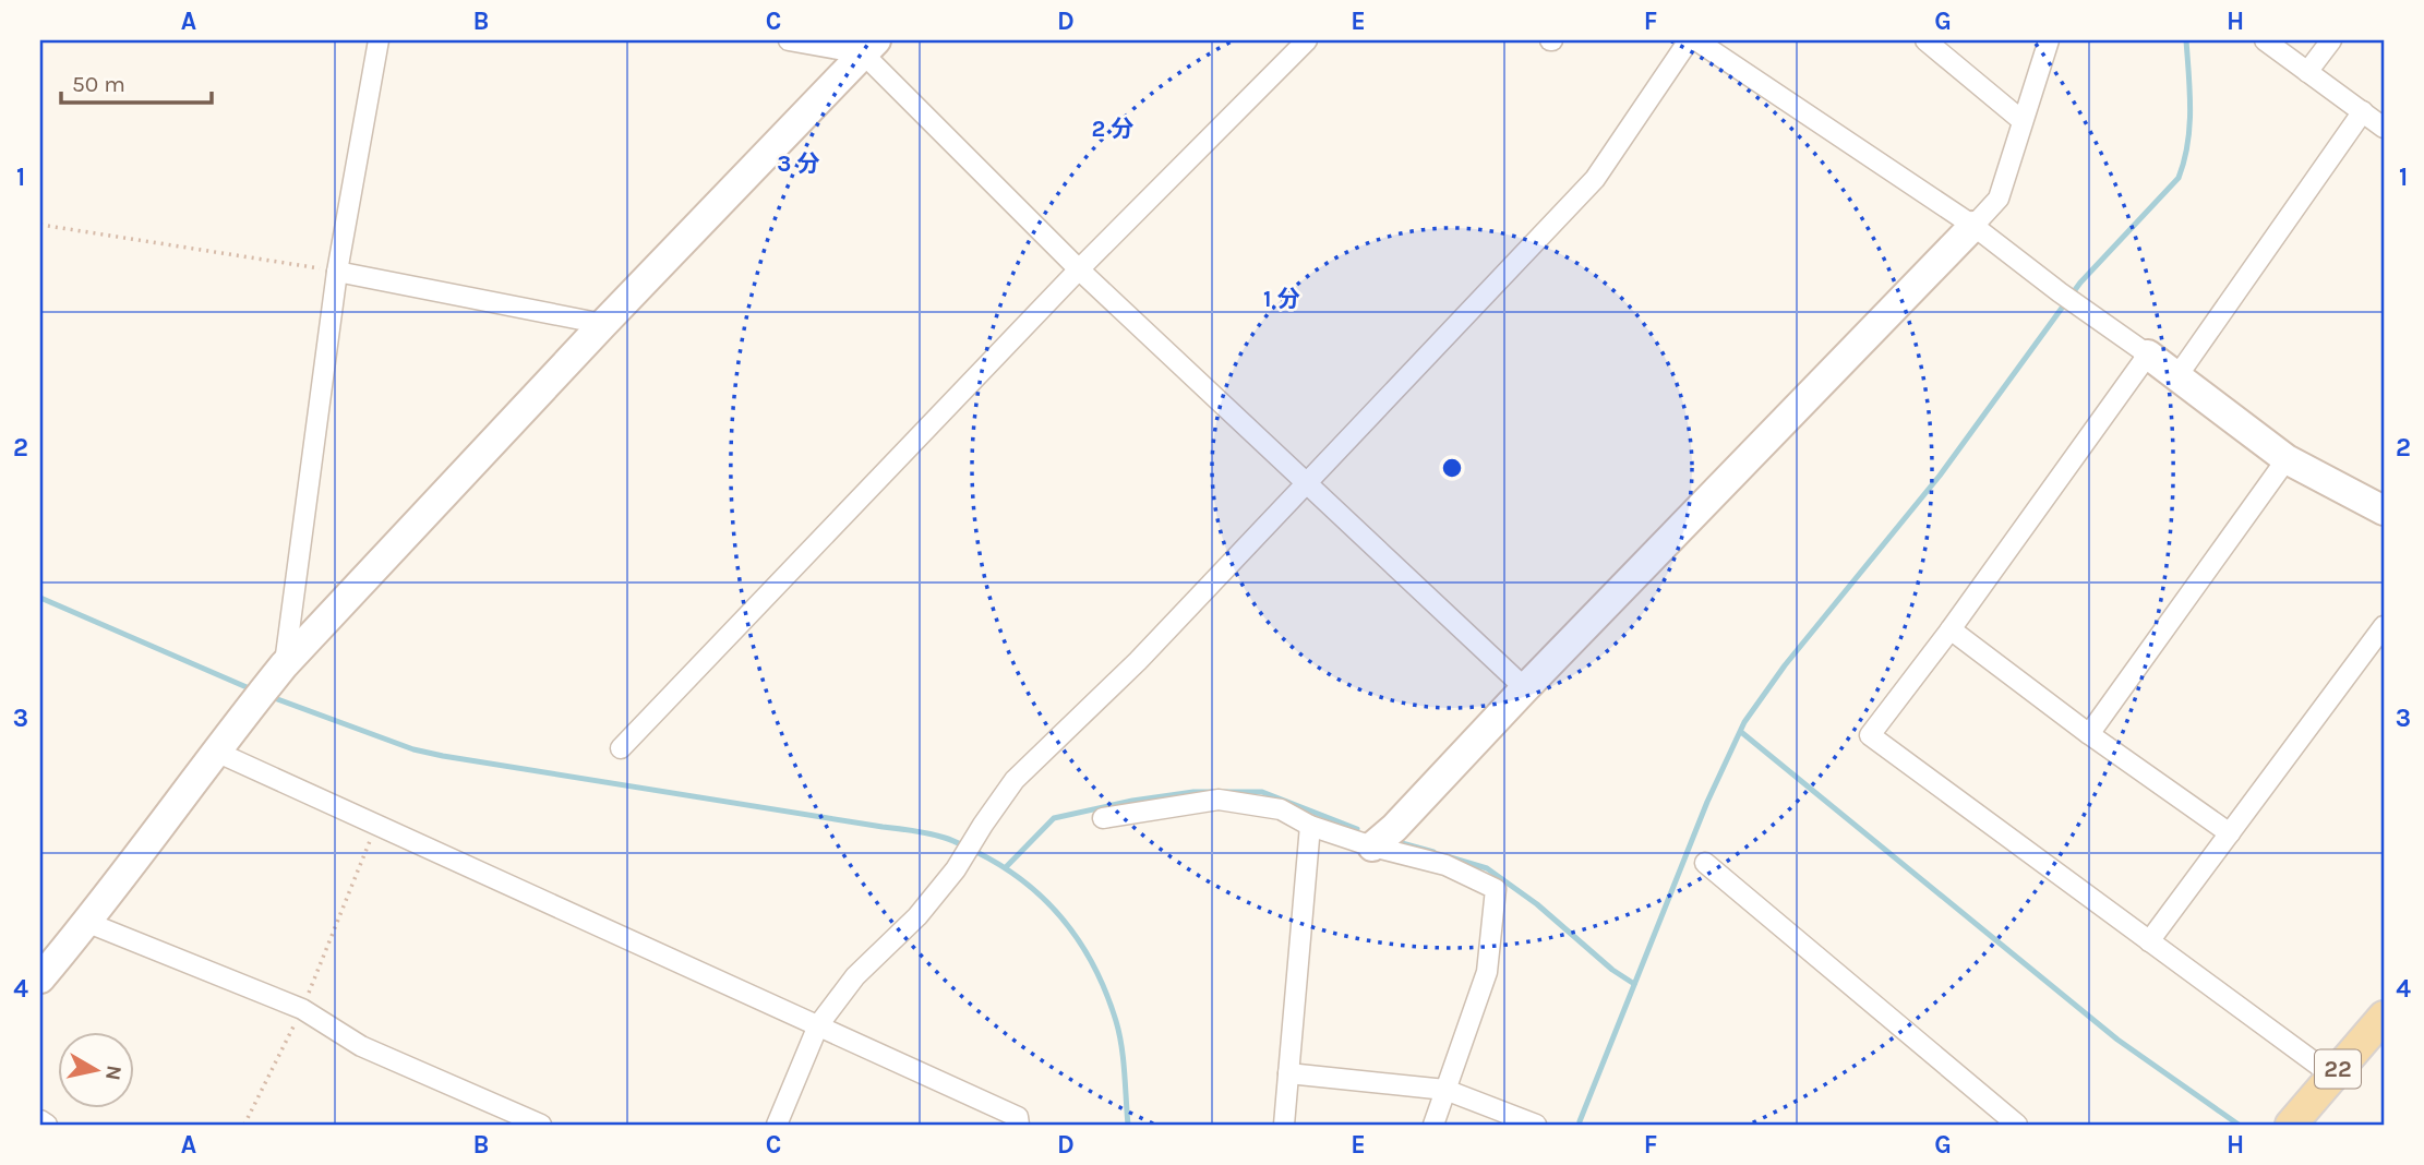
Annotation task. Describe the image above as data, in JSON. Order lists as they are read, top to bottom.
{
  "streets": {
    "main road": ["22"]
  },
  "scale_bar": "50 m",
  "north": "right",
  "grid": {
    "columns": [
      "A",
      "B",
      "C",
      "D",
      "E",
      "F",
      "G",
      "H"
    ],
    "rows": [
      "1",
      "2",
      "3",
      "4"
    ]
  },
  "rings": ["2 分", "3 分", "1 分"]
}
